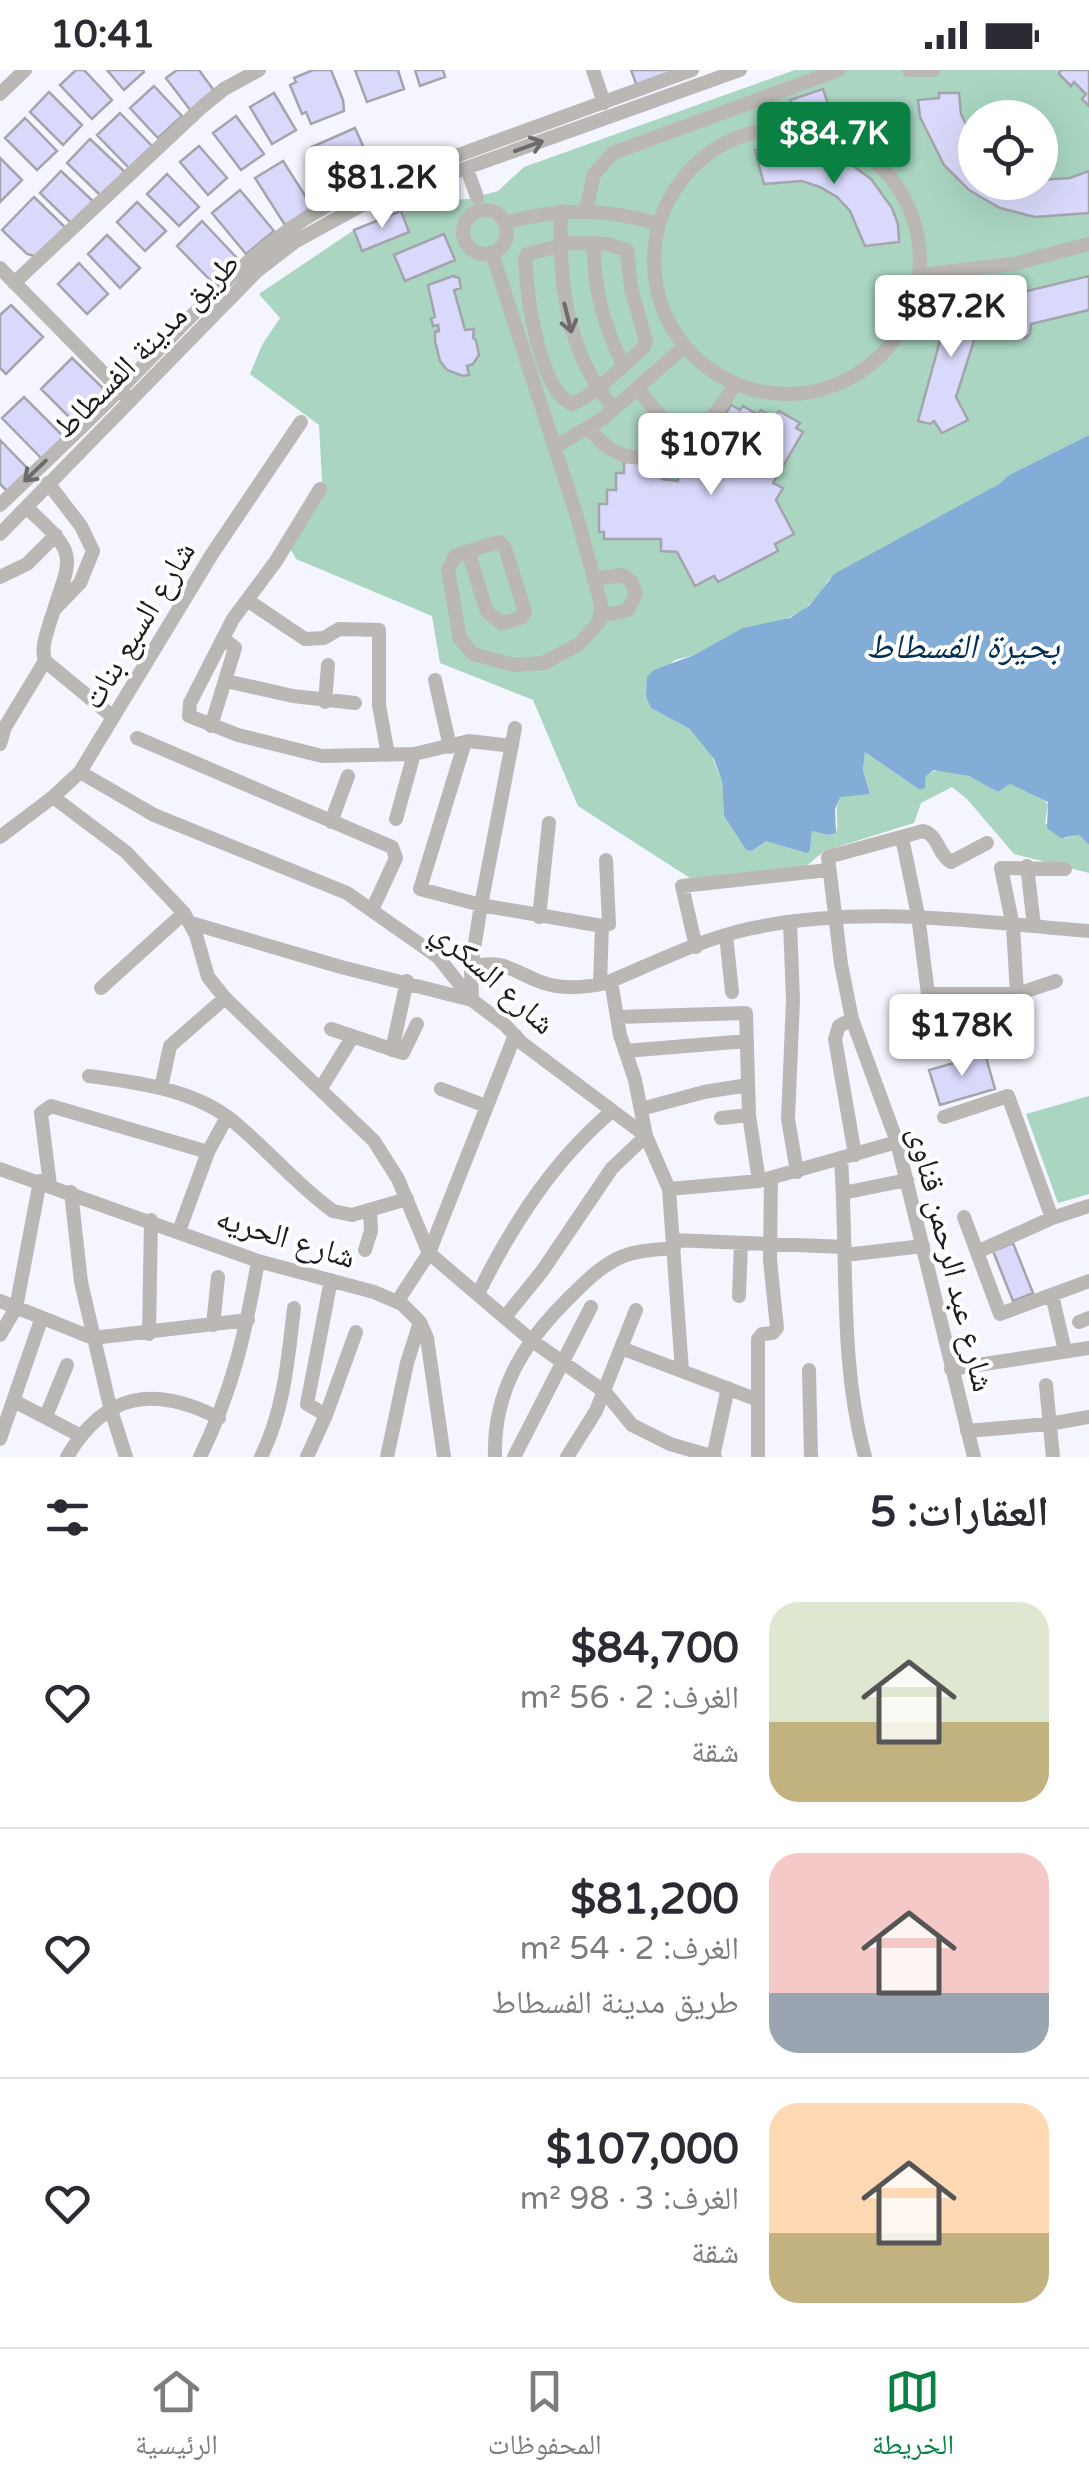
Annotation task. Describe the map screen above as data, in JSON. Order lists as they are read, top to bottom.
{
  "streets": {
    "street": [
      "طريق مدينة الفسطاط",
      "شارع السبع بنات",
      "شارع السكري",
      "شارع الحريه",
      "شارع عبد الرحمن قناوى"
    ]
  },
  "crossings": [
    ["شارع السبع بنات", "شارع السكري"]
  ],
  "water": ["بحيرة الفسطاط"],
  "page": {
    "status": "10:41",
    "price": [
      "$84.7K",
      "$81.2K",
      "$87.2K",
      "$107K",
      "$178K"
    ],
    "heading": "العقارات: 5",
    "list": [
      {
        "name": "$84,700",
        "note": "الغرف: 2 · 56 m² · شقة"
      },
      {
        "name": "$81,200",
        "note": "الغرف: 2 · 54 m² · طريق مدينة الفسطاط"
      },
      {
        "name": "$107,000",
        "note": "الغرف: 3 · 98 m² · شقة"
      }
    ],
    "tabs": ["الخريطة", "المحفوظات", "الرئيسية"]
  }
}
